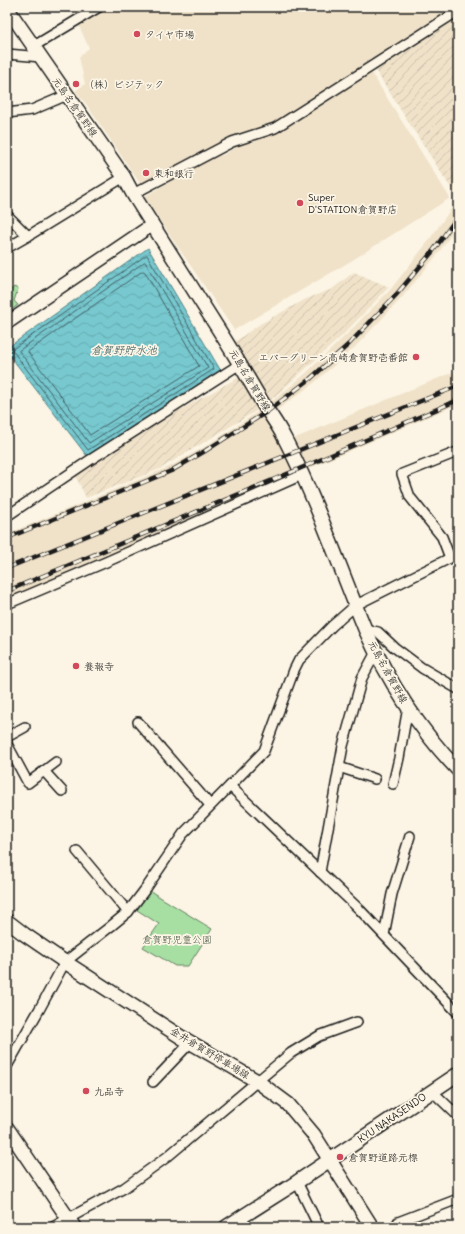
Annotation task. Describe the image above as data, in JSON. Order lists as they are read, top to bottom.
{
  "streets": {
    "main road": ["元島名倉賀野線", "金井倉賀野停車場線", "KYU NAKASENDO"]
  },
  "crossings": [
    ["金井倉賀野停車場線", "KYU NAKASENDO"]
  ],
  "water": ["倉賀野貯水池"],
  "parks": ["倉賀野児童公園"],
  "places": [
    "タイヤ市場",
    "（株）ビジテック",
    "東和銀行",
    "Super D'STATION倉賀野店",
    "エバーグリーン高崎倉賀野壱番館",
    "養報寺",
    "九品寺",
    "倉賀野道路元標"
  ]
}
